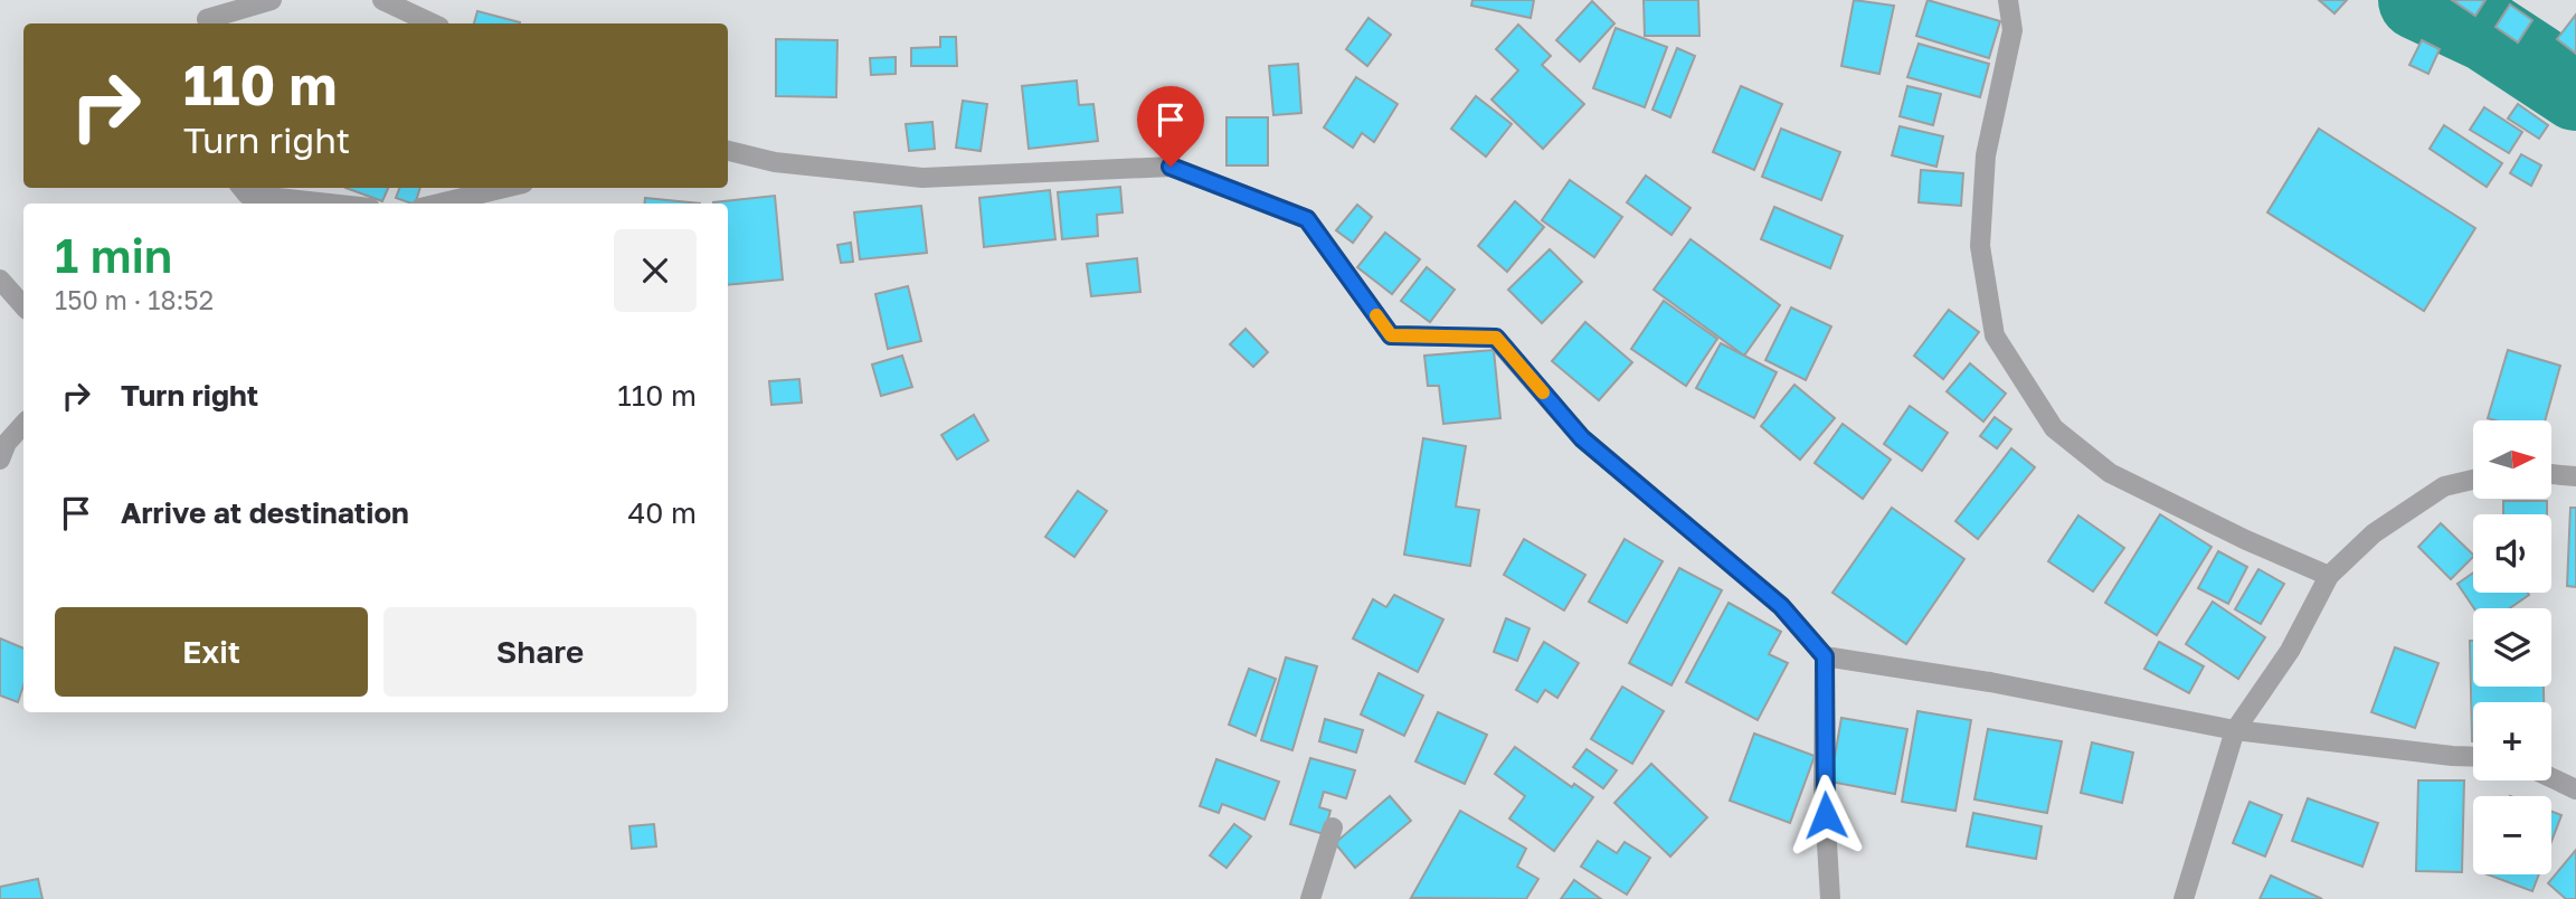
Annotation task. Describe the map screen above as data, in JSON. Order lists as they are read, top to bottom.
{
  "north": "right",
  "page": {
    "turn": ["110 m", "Turn right"],
    "heading": ["1 min", "150 m · 18:52"],
    "list": [
      {
        "name": "Turn right",
        "value": "110 m"
      },
      {
        "name": "Arrive at destination",
        "value": "40 m"
      }
    ],
    "map_buttons": ["+", "−"],
    "buttons": ["Exit", "Share"]
  }
}
